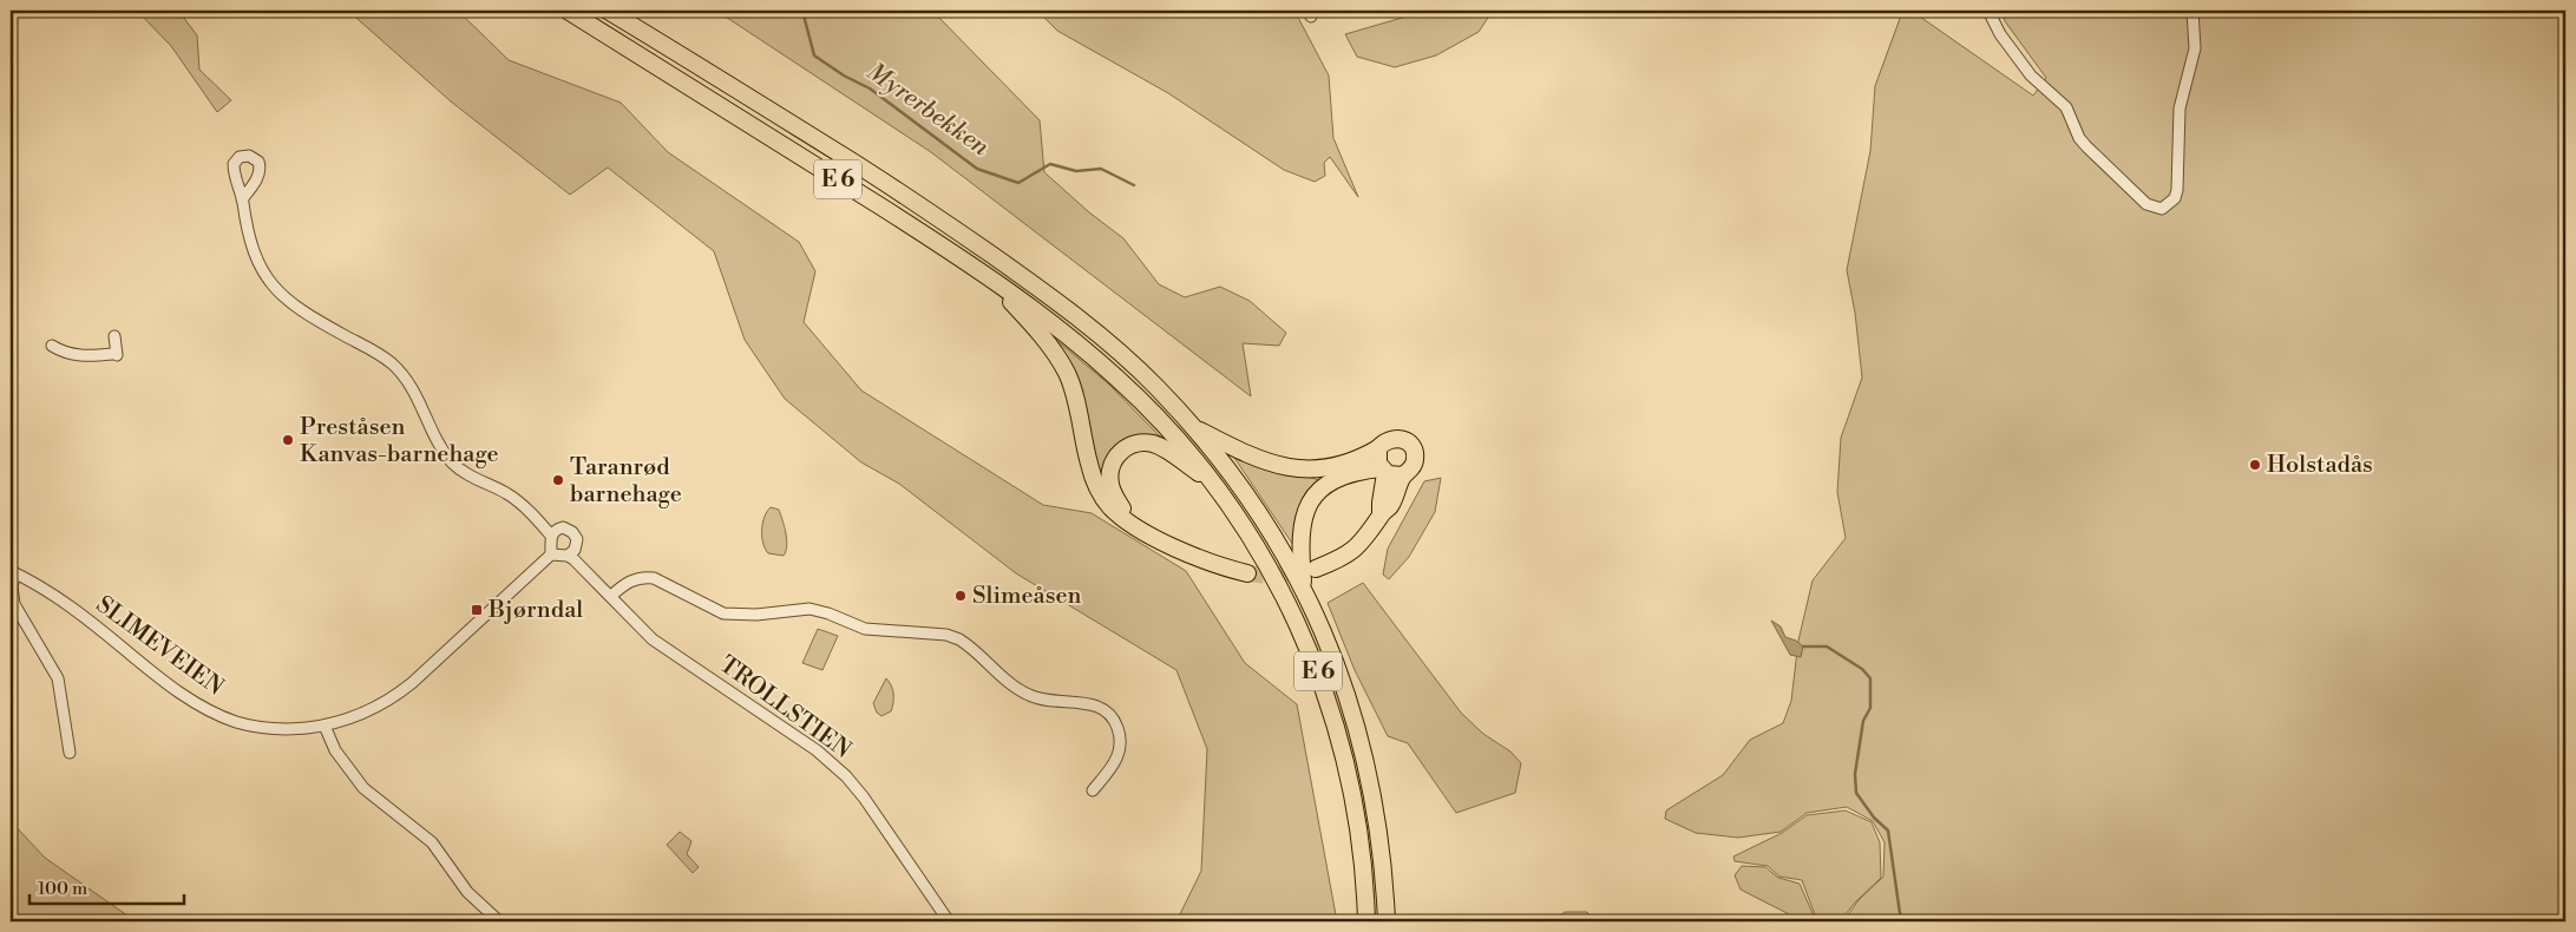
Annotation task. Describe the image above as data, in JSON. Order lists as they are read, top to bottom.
{
  "streets": {
    "highway": ["E 6"],
    "street": ["SLIMEVEIEN", "TROLLSTIEN"]
  },
  "crossings": [
    ["SLIMEVEIEN", "TROLLSTIEN"]
  ],
  "water": ["Myrerbekken"],
  "places": {
    "other": [
      "Preståsen Kanvas-barnehage",
      "Holstadås",
      "Taranrød barnehage",
      "Slimeåsen"
    ],
    "transit": ["Bjørndal"]
  },
  "scale_bar": "100 m"
}
